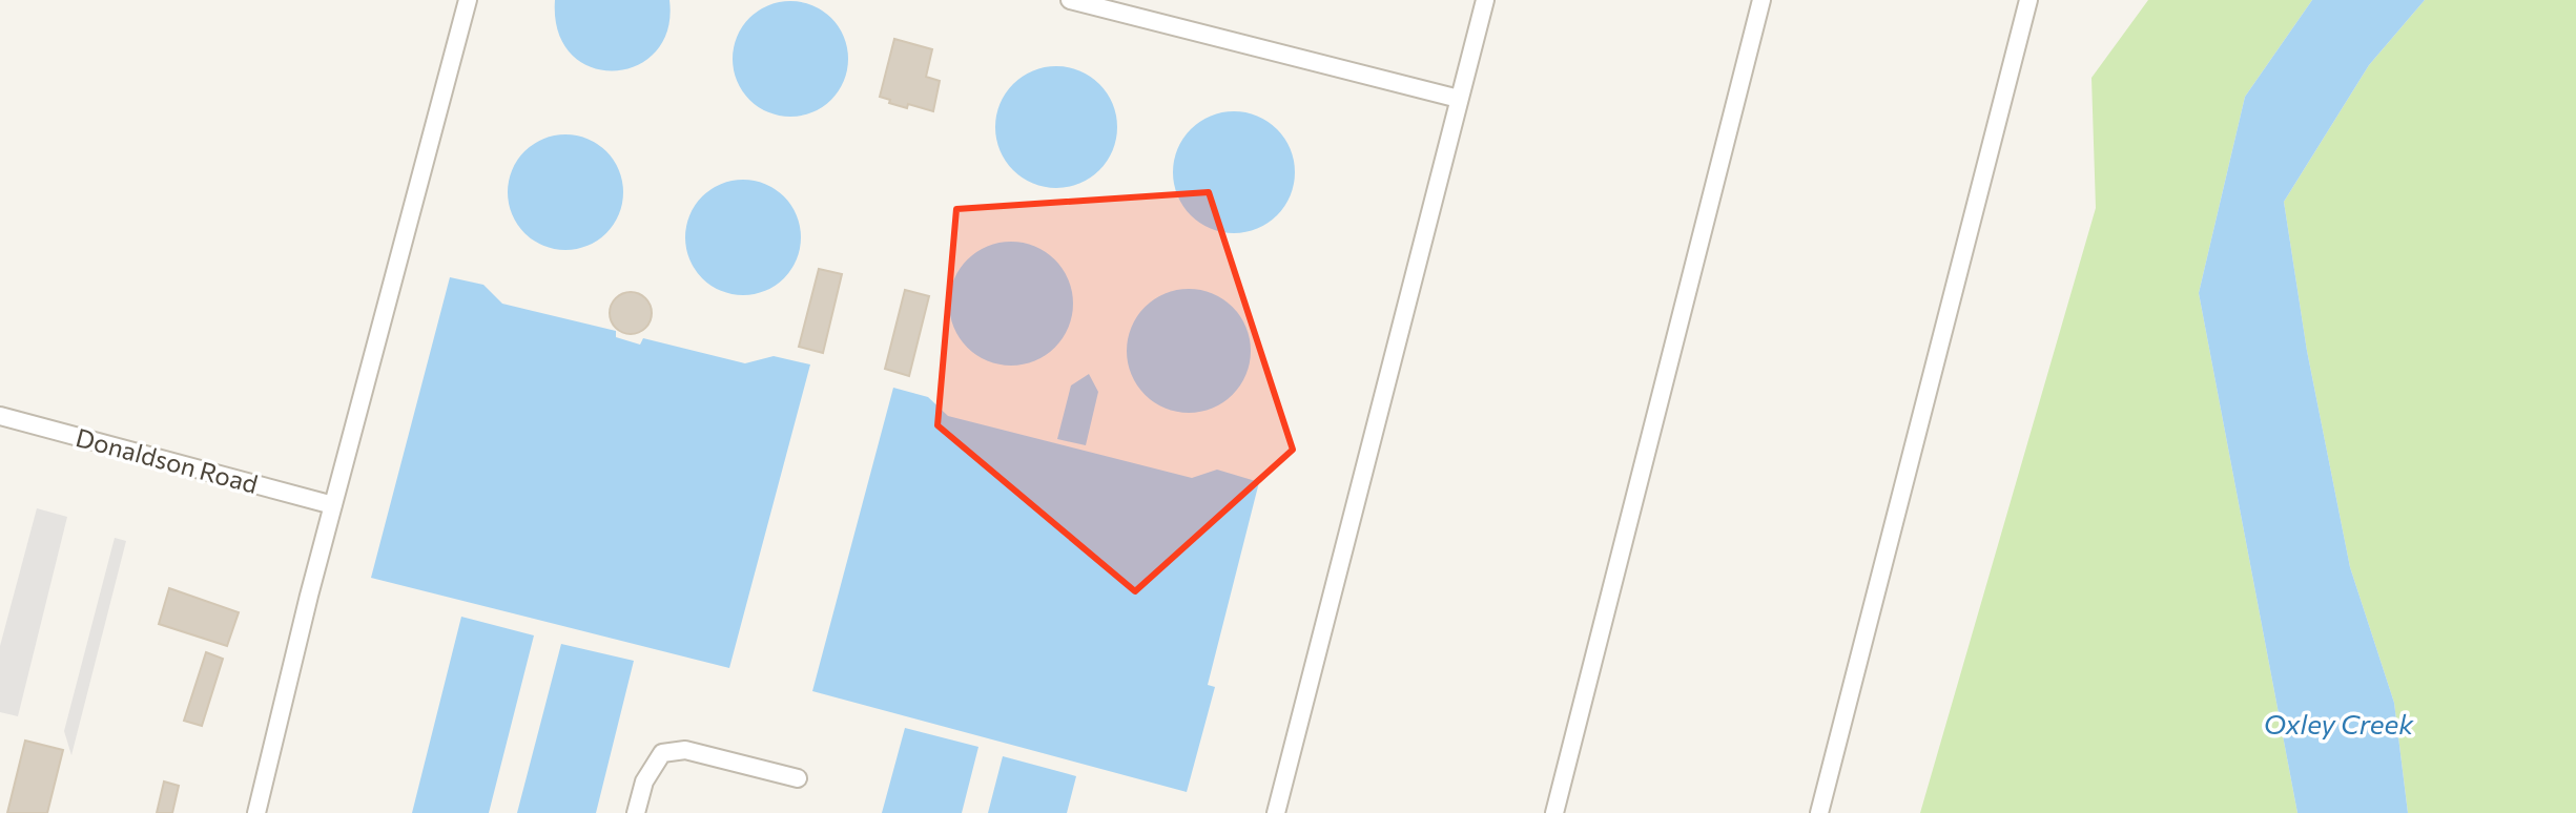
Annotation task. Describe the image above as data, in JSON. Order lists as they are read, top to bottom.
{
  "streets": {
    "lane": ["Donaldson Road"]
  },
  "water": ["Oxley Creek"]
}
